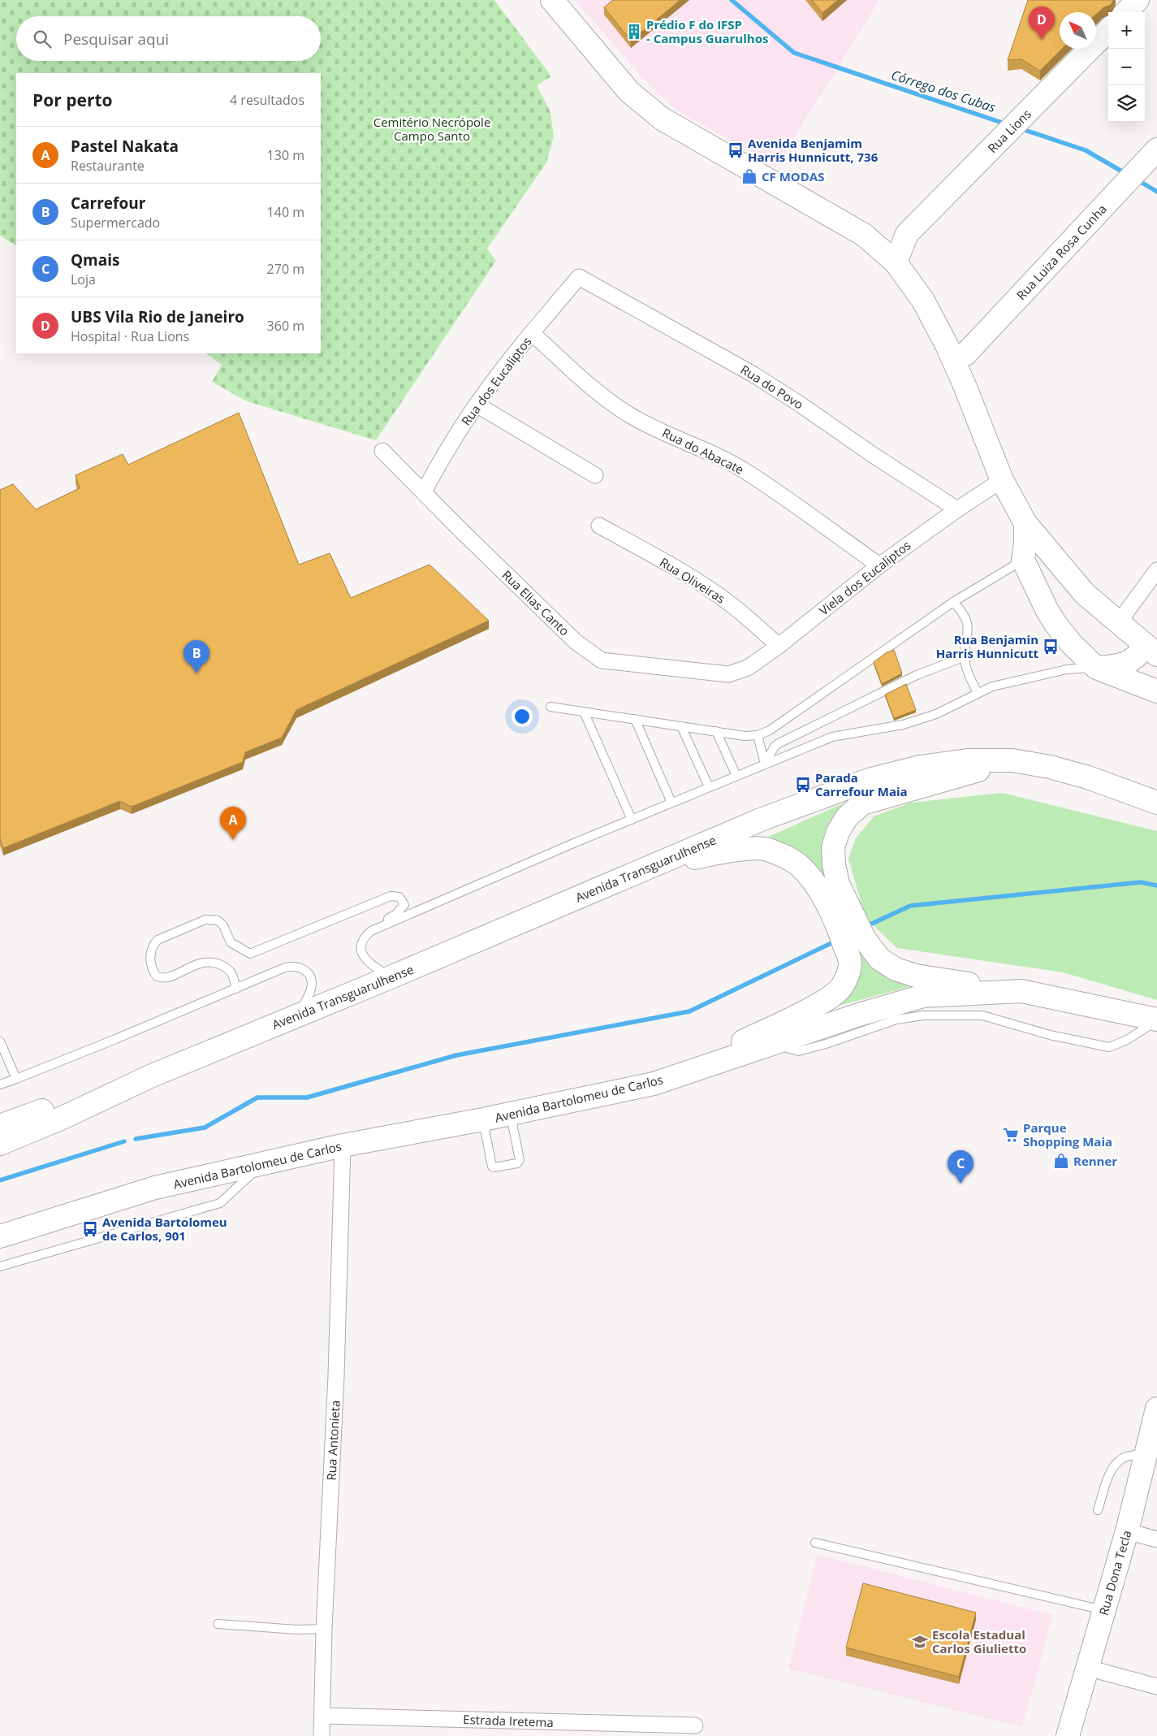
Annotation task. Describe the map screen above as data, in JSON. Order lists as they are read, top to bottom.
{
  "streets": {
    "main road": [
      "Rua Lions",
      "Rua Luiza Rosa Cunha",
      "Avenida Transguarulhense",
      "Avenida Bartolomeu de Carlos",
      "Rua Dona Tecla"
    ],
    "street": [
      "Rua dos Eucaliptos",
      "Rua do Povo",
      "Rua do Abacate",
      "Viela dos Eucaliptos",
      "Rua Oliveiras",
      "Rua Elias Canto",
      "Rua Antonieta",
      "Estrada Iretema"
    ]
  },
  "crossings": [
    ["Rua dos Eucaliptos", "Rua do Povo"],
    ["Rua dos Eucaliptos", "Rua do Abacate"],
    ["Rua dos Eucaliptos", "Rua Elias Canto"],
    ["Rua do Povo", "Viela dos Eucaliptos"],
    ["Rua do Abacate", "Viela dos Eucaliptos"],
    ["Viela dos Eucaliptos", "Rua Oliveiras"],
    ["Viela dos Eucaliptos", "Rua Elias Canto"],
    ["Avenida Bartolomeu de Carlos", "Rua Antonieta"],
    ["Rua Antonieta", "Estrada Iretema"]
  ],
  "water": ["Córrego dos Cubas"],
  "parks": ["Cemitério Necrópole Campo Santo"],
  "places": {
    "building": ["Prédio F do IFSP - Campus Guarulhos"],
    "bus stop": [
      "Avenida Benjamim Harris Hunnicutt, 736",
      "Rua Benjamin Harris Hunnicutt",
      "Parada Carrefour Maia",
      "Avenida Bartolomeu de Carlos, 901"
    ],
    "shop": ["CF MODAS", "Renner"],
    "supermarket": ["Parque Shopping Maia"],
    "school or university": ["Escola Estadual Carlos Giulietto"]
  },
  "north": "top left",
  "page": {
    "pins": [
      "D",
      "B",
      "A",
      "C"
    ],
    "map_buttons": ["+", "−"],
    "search": "Pesquisar aqui",
    "heading": ["Por perto", "4 resultados"],
    "list": [
      {
        "mark": "A",
        "name": "Pastel Nakata",
        "note": "Restaurante",
        "value": "130 m"
      },
      {
        "mark": "B",
        "name": "Carrefour",
        "note": "Supermercado",
        "value": "140 m"
      },
      {
        "mark": "C",
        "name": "Qmais",
        "note": "Loja",
        "value": "270 m"
      },
      {
        "mark": "D",
        "name": "UBS Vila Rio de Janeiro",
        "note": "Hospital · Rua Lions",
        "value": "360 m"
      }
    ]
  }
}
